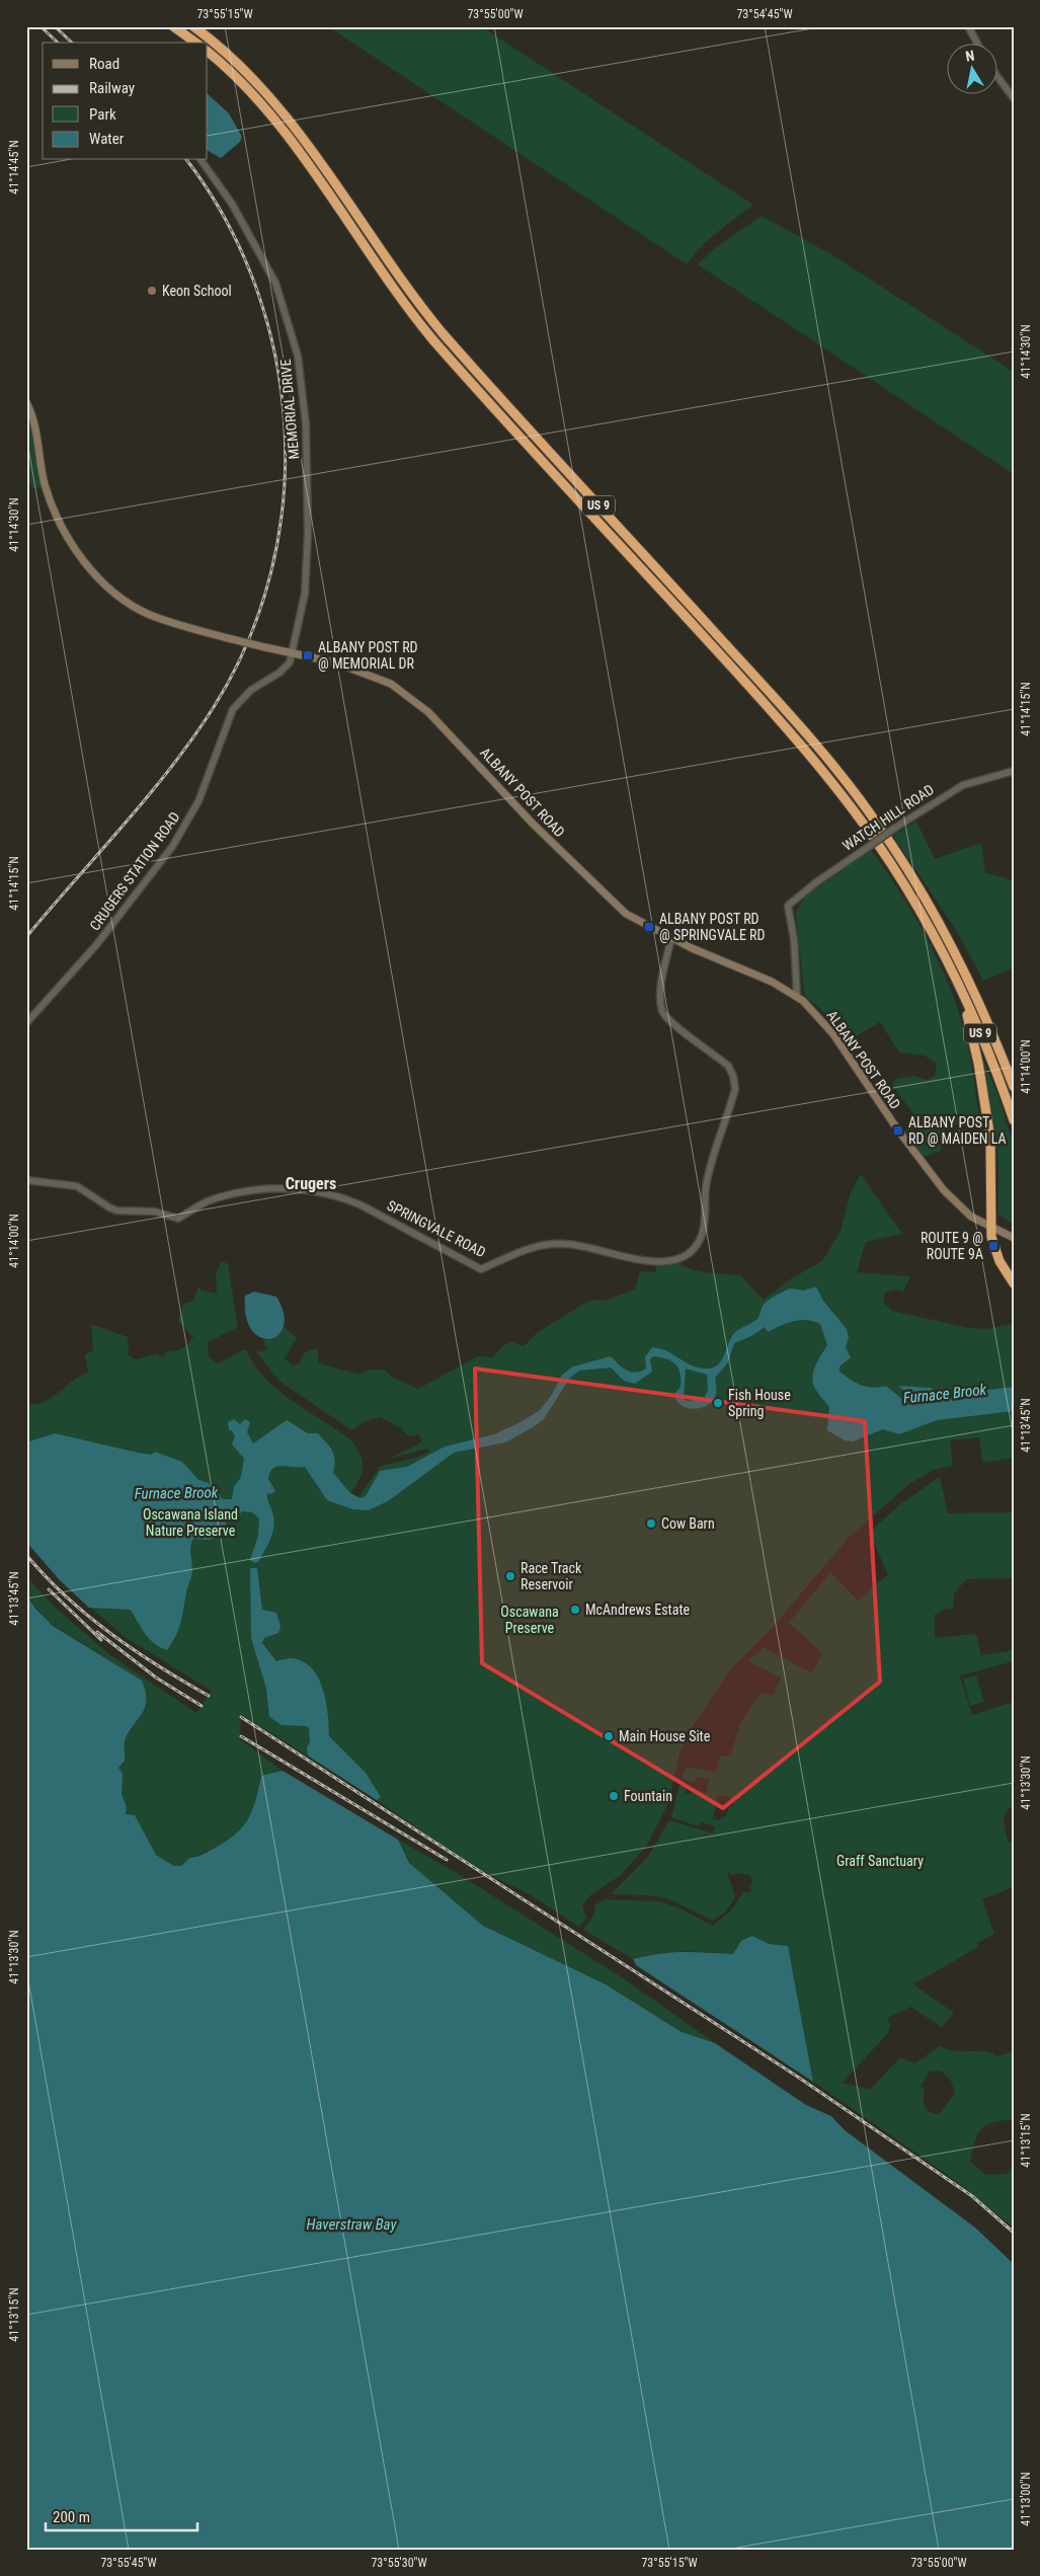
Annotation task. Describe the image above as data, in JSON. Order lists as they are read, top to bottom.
{
  "streets": {
    "highway": ["US 9"],
    "main road": ["ALBANY POST ROAD"],
    "street": [
      "MEMORIAL DRIVE",
      "WATCH HILL ROAD",
      "CRUGERS STATION ROAD",
      "SPRINGVALE ROAD"
    ]
  },
  "crossings": [
    ["MEMORIAL DRIVE", "ALBANY POST ROAD"],
    ["MEMORIAL DRIVE", "CRUGERS STATION ROAD"],
    ["ALBANY POST ROAD", "WATCH HILL ROAD"],
    ["ALBANY POST ROAD", "CRUGERS STATION ROAD"],
    ["ALBANY POST ROAD", "SPRINGVALE ROAD"]
  ],
  "districts": ["Crugers"],
  "water": ["Furnace Brook", "Haverstraw Bay"],
  "parks": ["Oscawana Island Nature Preserve", "Oscawana Preserve", "Graff Sanctuary"],
  "places": {
    "other": [
      "Keon School",
      "Fish House Spring",
      "Cow Barn",
      "Race Track Reservoir",
      "McAndrews Estate",
      "Main House Site",
      "Fountain"
    ],
    "transit": [
      "ALBANY POST RD @ MEMORIAL DR",
      "ALBANY POST RD @ SPRINGVALE RD",
      "ALBANY POST RD @ MAIDEN LA",
      "ROUTE 9 @ ROUTE 9A"
    ]
  },
  "legend": [
    "Road",
    "Railway",
    "Park",
    "Water"
  ],
  "scale_bar": "200 m",
  "north": "top",
  "coordinates": [
    "73°55'15\"W",
    "73°55'00\"W",
    "73°54'45\"W",
    "41°14'45\"N",
    "41°14'30\"N",
    "41°14'15\"N",
    "41°14'00\"N",
    "41°13'45\"N",
    "41°13'30\"N",
    "41°13'15\"N",
    "41°13'00\"N",
    "73°55'45\"W",
    "73°55'30\"W"
  ]
}
